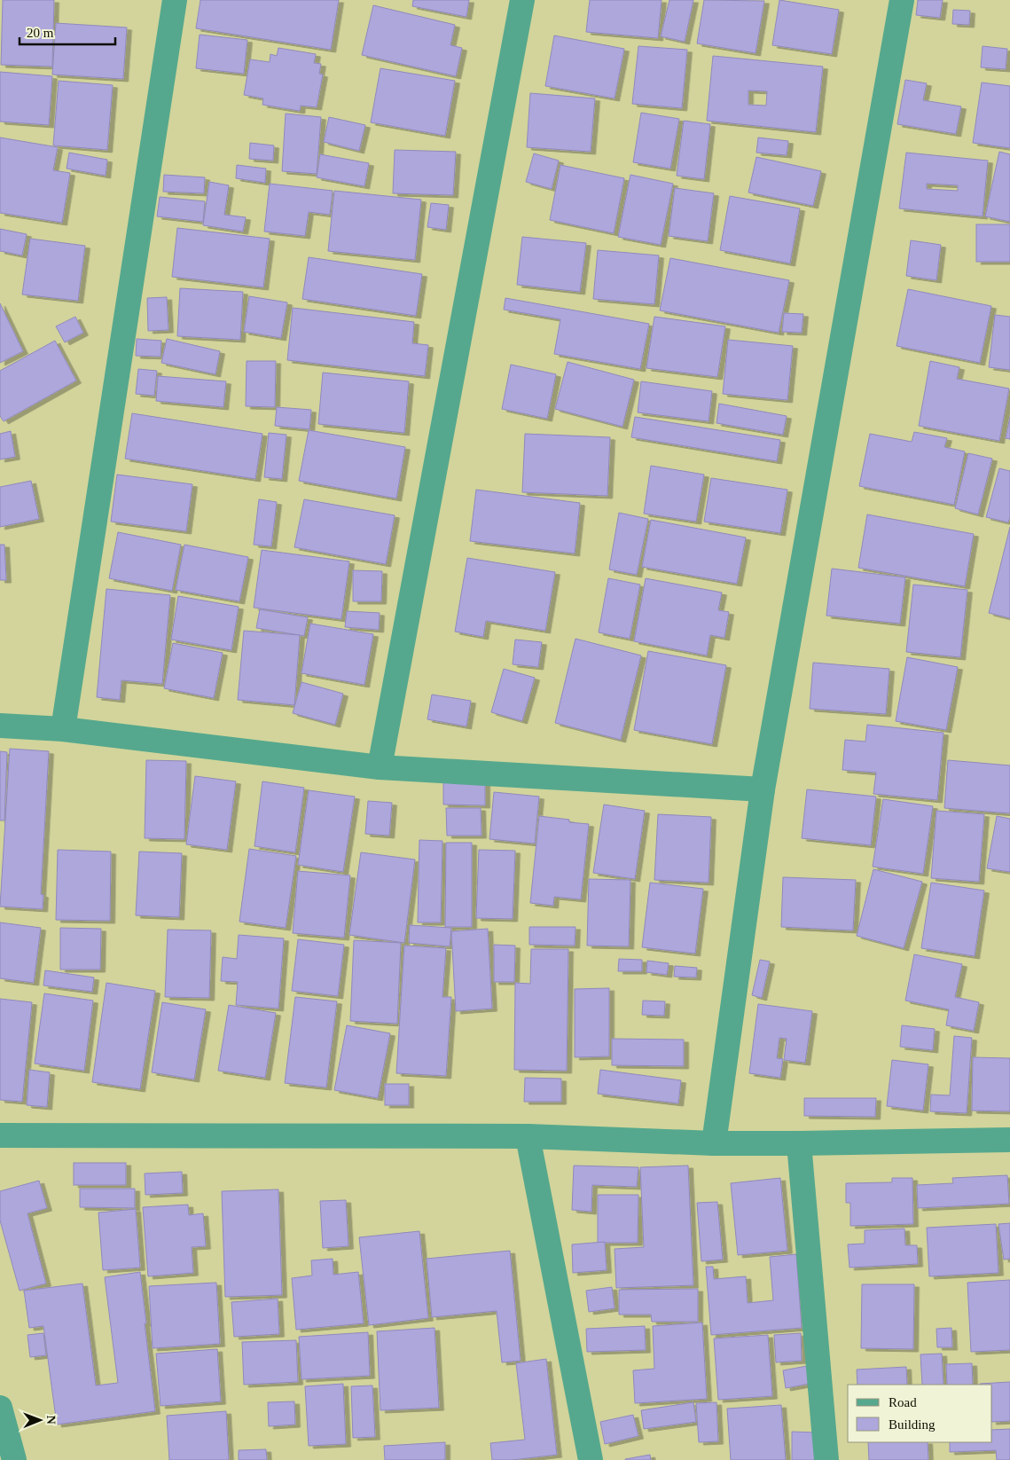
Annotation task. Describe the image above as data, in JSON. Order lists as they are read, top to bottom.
{
  "legend": ["Road", "Building"],
  "scale_bar": "20 m",
  "north": "right"
}
